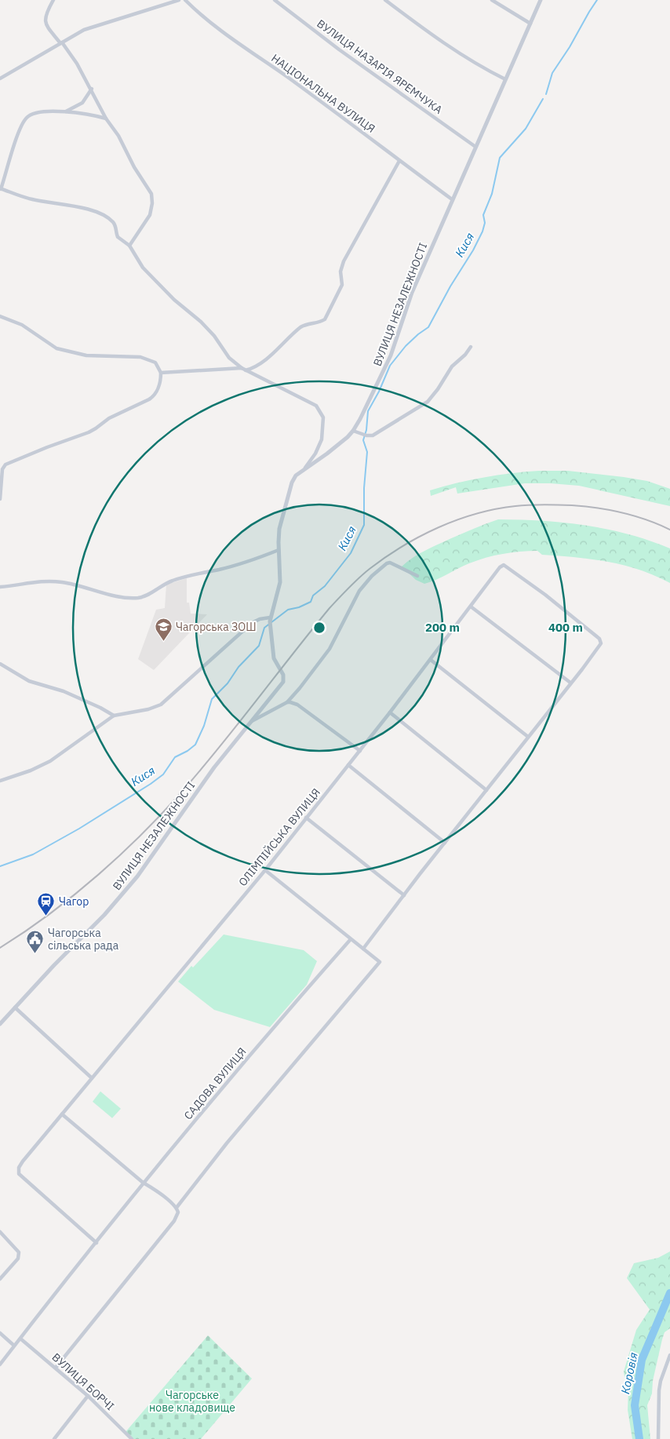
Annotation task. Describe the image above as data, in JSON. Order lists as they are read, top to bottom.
{
  "streets": {
    "street": [
      "ВУЛИЦЯ НАЗАРІЯ ЯРЕМЧУКА",
      "НАЦІОНАЛЬНА ВУЛИЦЯ",
      "ВУЛИЦЯ НЕЗАЛЕЖНОСТІ",
      "ОЛІМПІЙСЬКА ВУЛИЦЯ",
      "САДОВА ВУЛИЦЯ",
      "ВУЛИЦЯ БОРЧІ"
    ]
  },
  "crossings": [
    ["ВУЛИЦЯ НАЗАРІЯ ЯРЕМЧУКА", "ВУЛИЦЯ НЕЗАЛЕЖНОСТІ"],
    ["НАЦІОНАЛЬНА ВУЛИЦЯ", "ВУЛИЦЯ НЕЗАЛЕЖНОСТІ"],
    ["ОЛІМПІЙСЬКА ВУЛИЦЯ", "САДОВА ВУЛИЦЯ"],
    ["САДОВА ВУЛИЦЯ", "ВУЛИЦЯ БОРЧІ"]
  ],
  "water": ["Кися", "Коровія"],
  "parks": ["Чагорське нове кладовище"],
  "places": {
    "school or university": ["Чагорська ЗОШ"],
    "station": ["Чагор"],
    "public building": ["Чагорська сільська рада"]
  },
  "rings": ["200 m", "400 m"]
}
